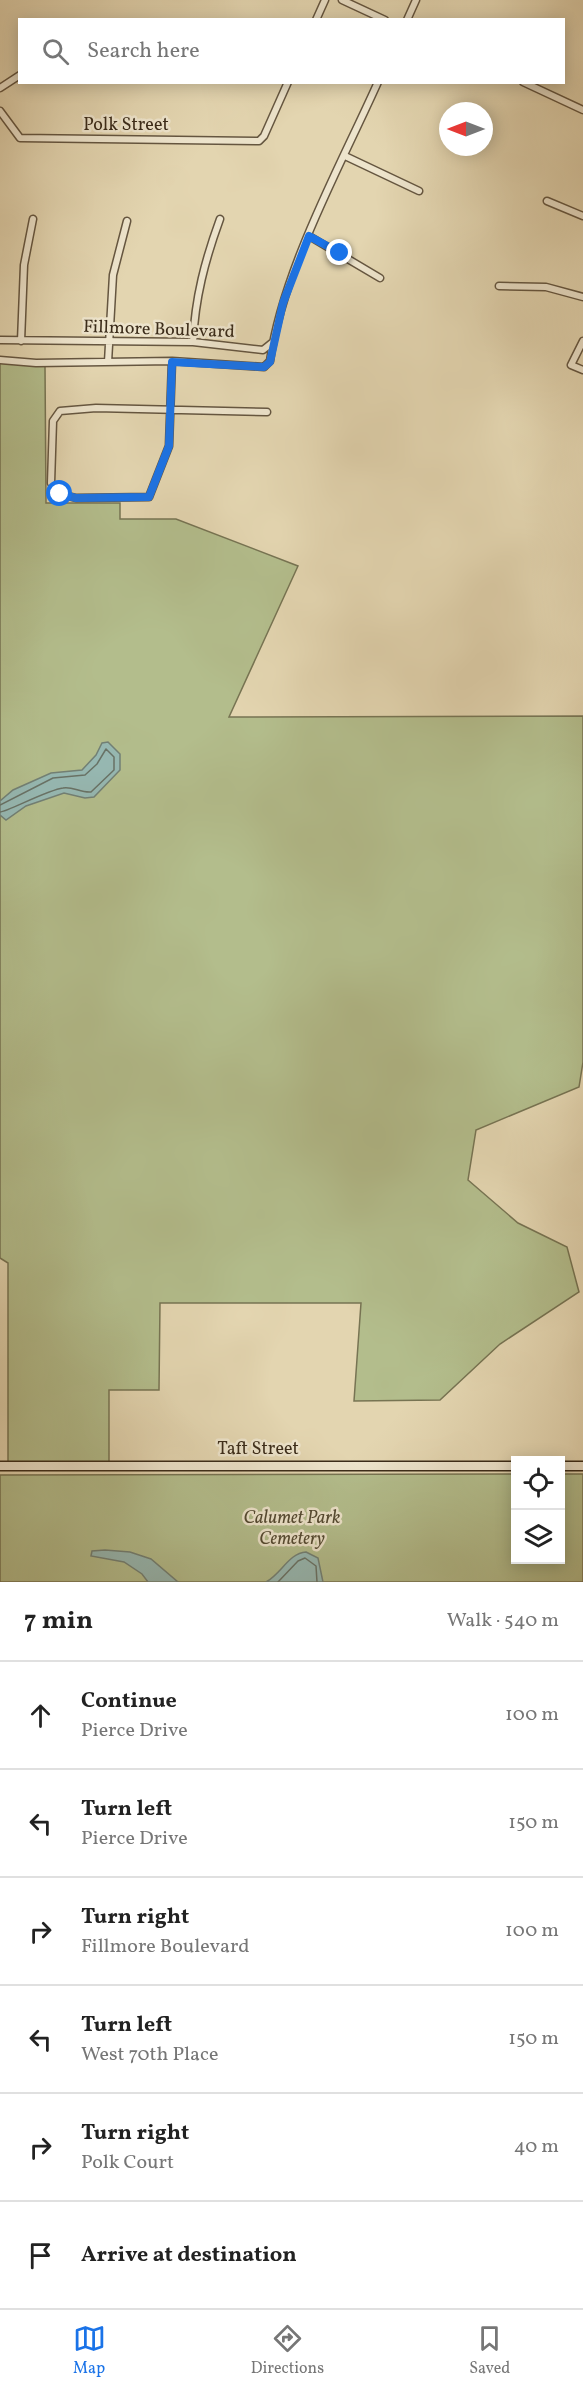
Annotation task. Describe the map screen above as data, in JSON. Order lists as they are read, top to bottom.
{
  "streets": {
    "main road": ["Taft Street"],
    "street": ["Polk Street", "Fillmore Boulevard"]
  },
  "parks": ["Calumet Park Cemetery"],
  "north": "left",
  "page": {
    "search": "Search here",
    "heading": ["7 min", "Walk · 540 m"],
    "list": [
      ["Continue", "Pierce Drive", "100 m"],
      ["Turn left", "Pierce Drive", "150 m"],
      ["Turn right", "Fillmore Boulevard", "100 m"],
      ["Turn left", "West 70th Place", "150 m"],
      ["Turn right", "Polk Court", "40 m"],
      "Arrive at destination"
    ],
    "nav": ["Map", "Directions", "Saved"]
  }
}
